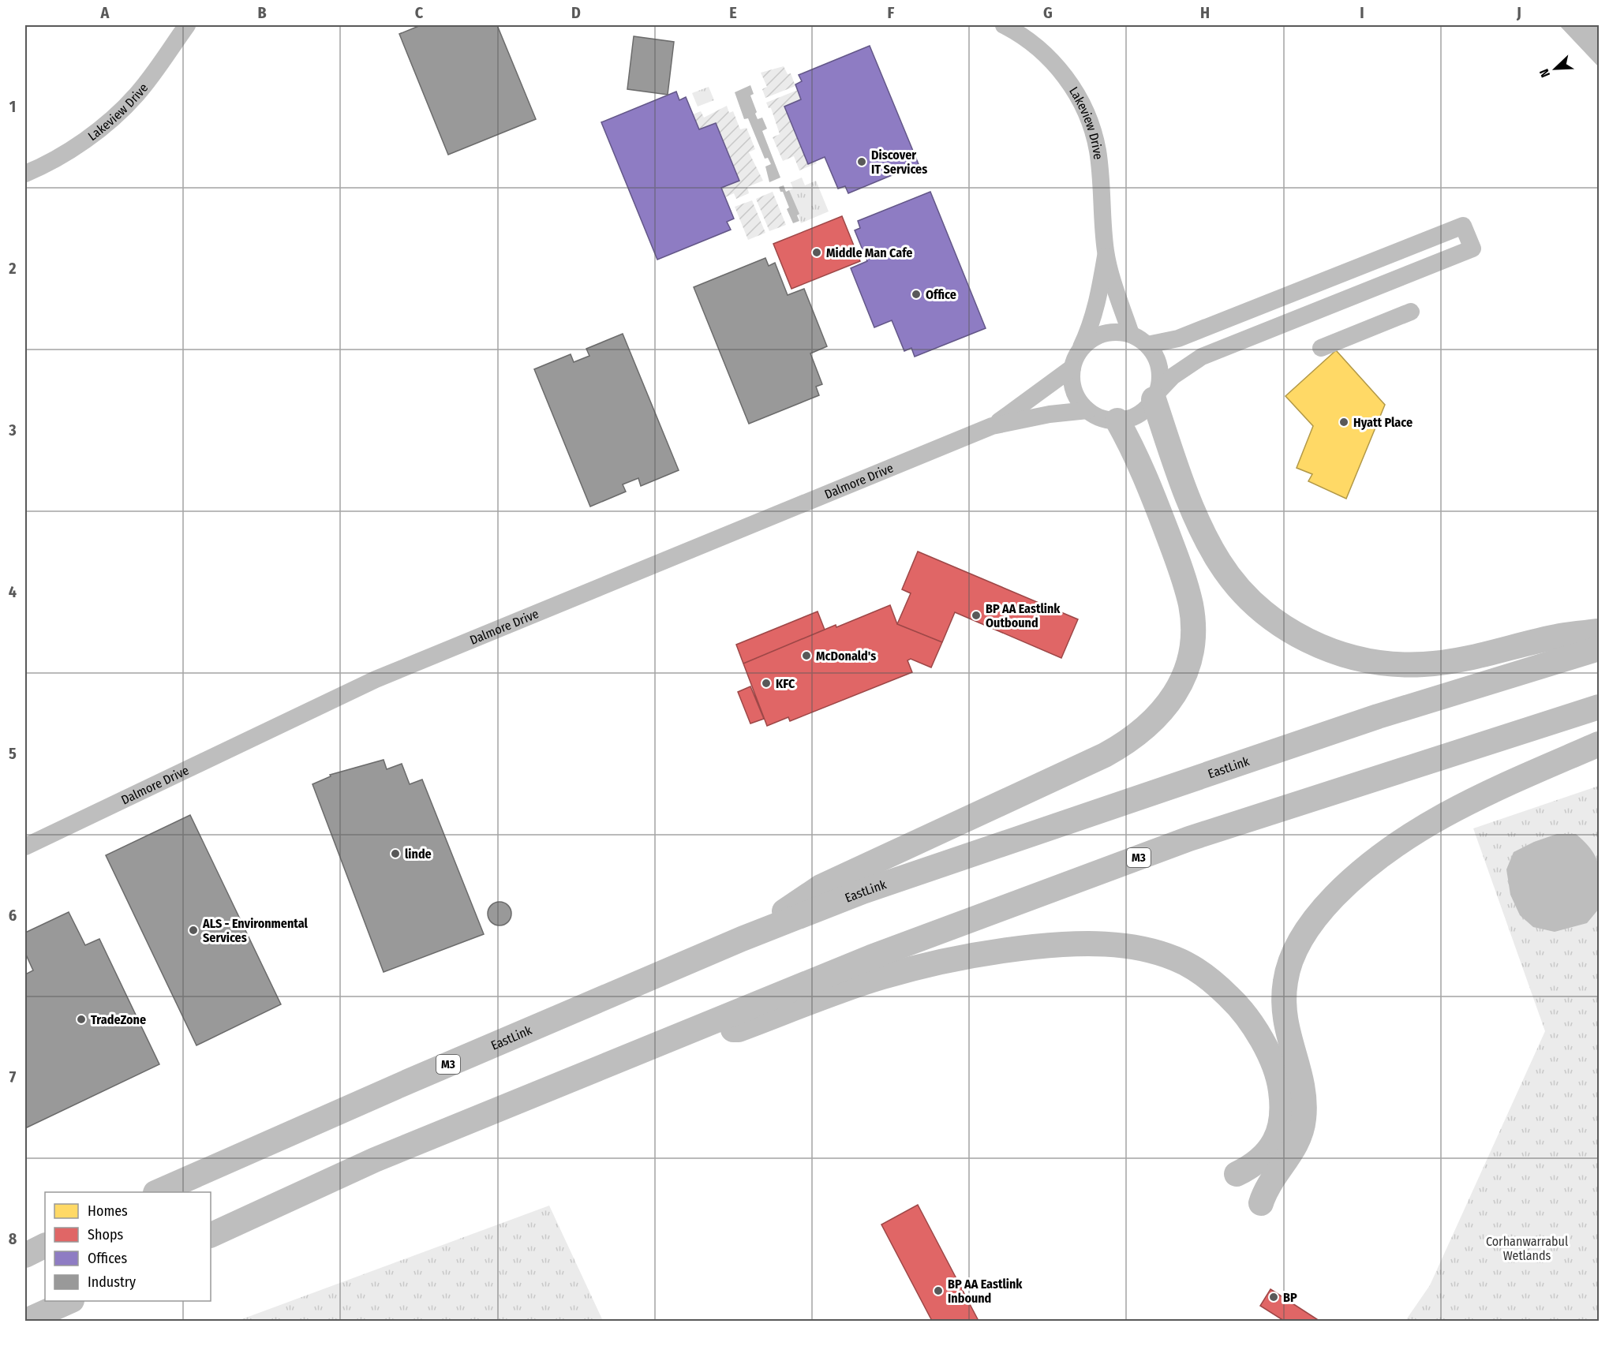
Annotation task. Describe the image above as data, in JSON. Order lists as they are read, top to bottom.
{
  "streets": {
    "highway": ["EastLink", "M3"],
    "street": ["Lakeview Drive", "Dalmore Drive"]
  },
  "crossings": [
    ["Lakeview Drive", "Dalmore Drive"]
  ],
  "parks": ["Corhanwarrabul Wetlands"],
  "places": [
    "Discover IT Services",
    "Middle Man Cafe",
    "Office",
    "Hyatt Place",
    "BP AA Eastlink Outbound",
    "McDonald's",
    "KFC",
    "linde",
    "ALS - Environmental Services",
    "TradeZone",
    "BP AA Eastlink Inbound",
    "BP"
  ],
  "legend": [
    "Homes",
    "Shops",
    "Offices",
    "Industry"
  ],
  "north": "bottom left",
  "grid": {
    "columns": [
      "A",
      "B",
      "C",
      "D",
      "E",
      "F",
      "G",
      "H",
      "I",
      "J"
    ],
    "rows": [
      "1",
      "2",
      "3",
      "4",
      "5",
      "6",
      "7",
      "8"
    ]
  }
}
